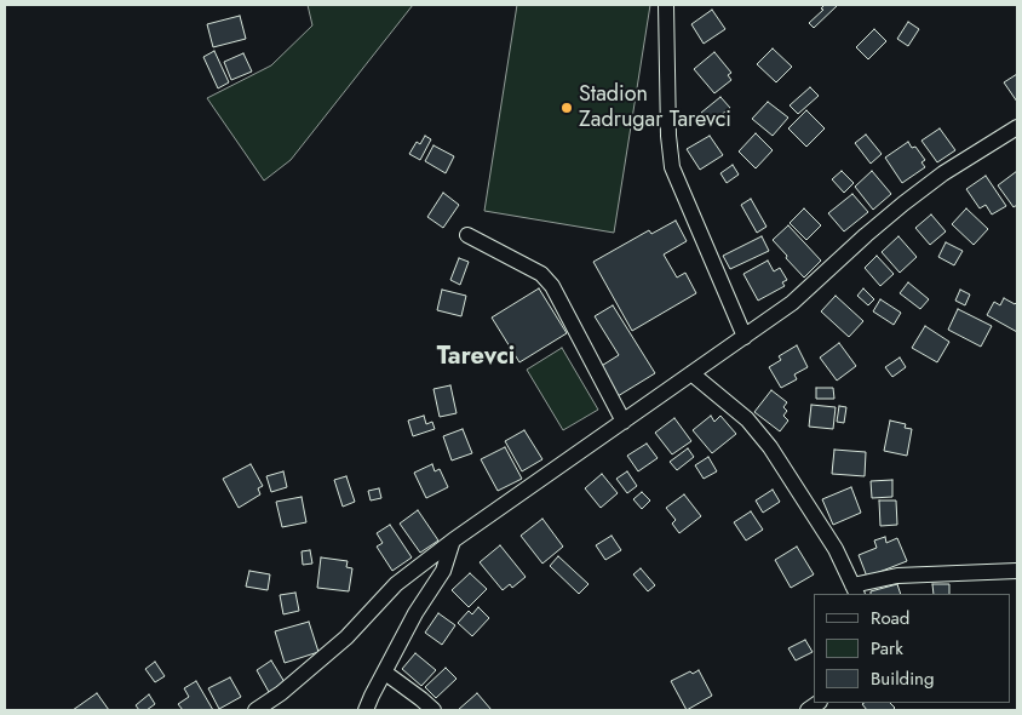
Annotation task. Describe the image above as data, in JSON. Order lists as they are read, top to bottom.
{
  "districts": ["Tarevci"],
  "places": ["Stadion Zadrugar Tarevci"],
  "legend": ["Road", "Park", "Building"]
}
